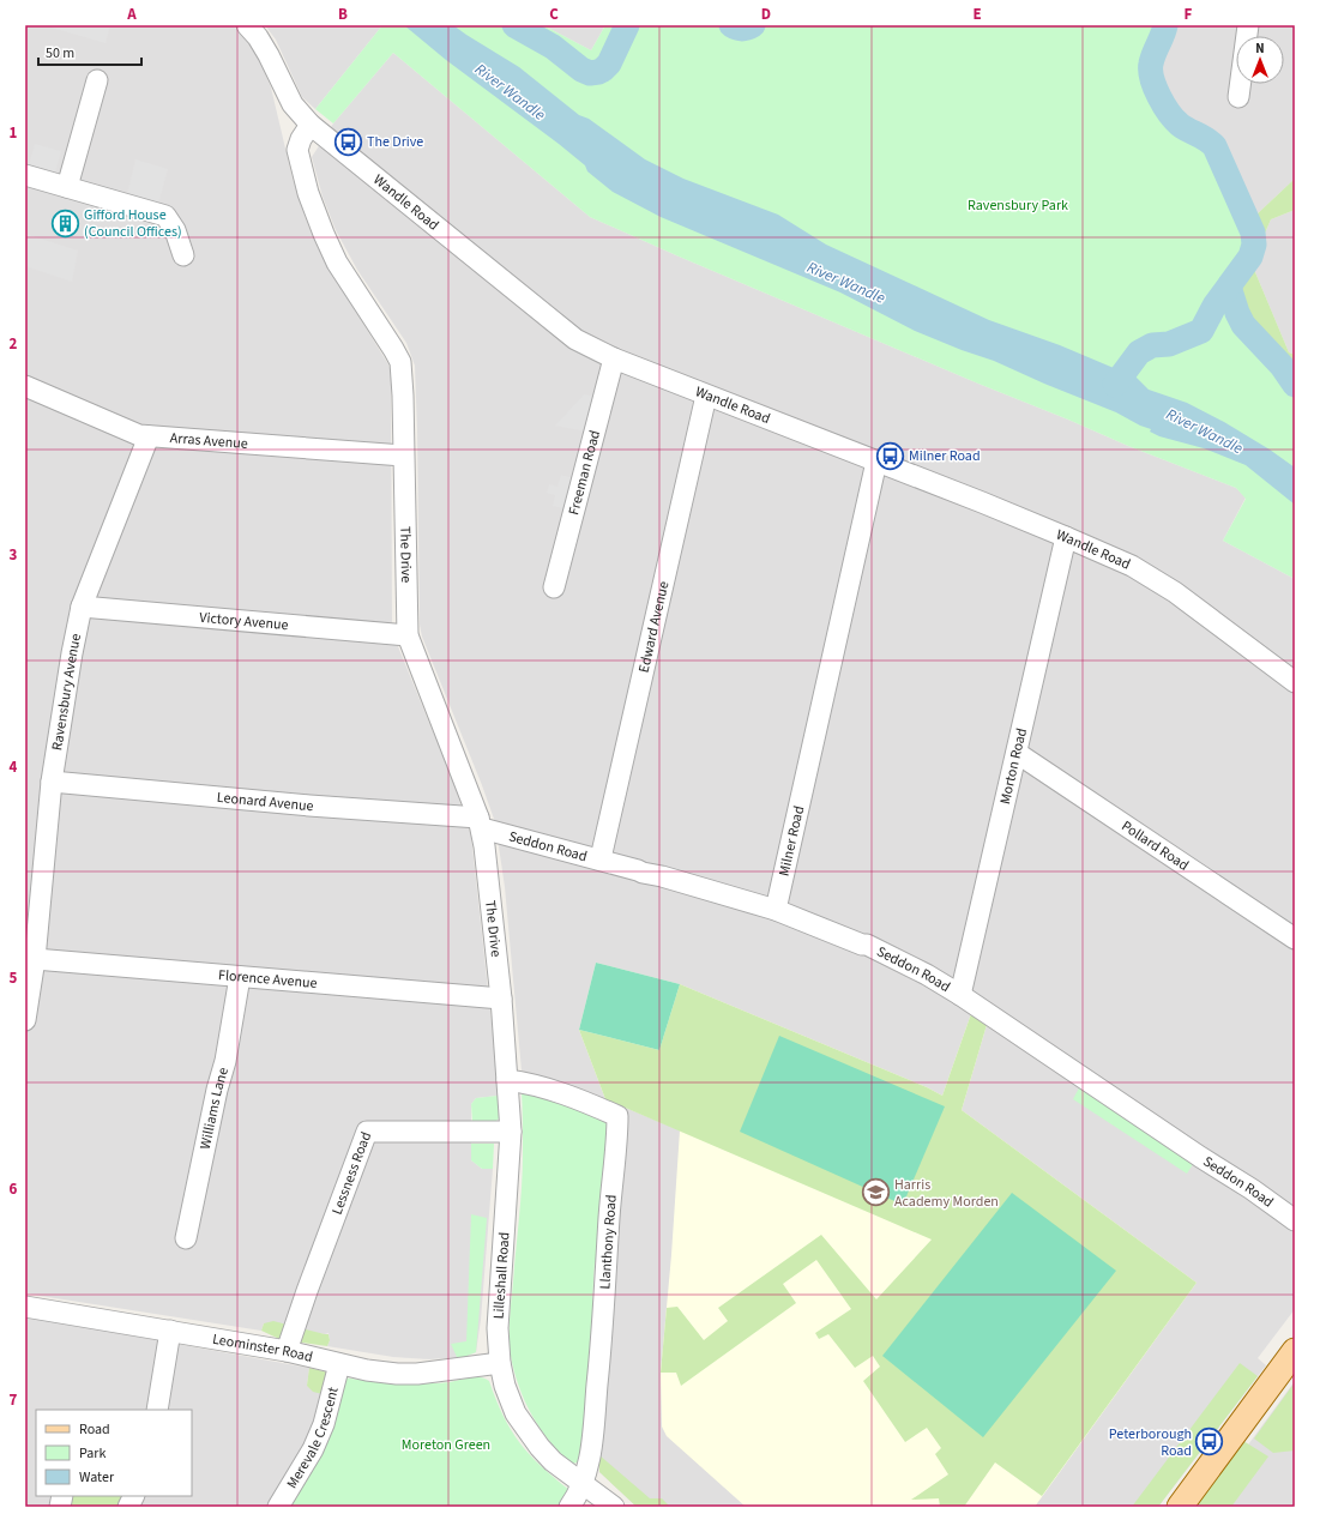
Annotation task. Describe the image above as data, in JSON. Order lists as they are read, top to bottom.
{
  "streets": {
    "street": [
      "Wandle Road",
      "Arras Avenue",
      "Freeman Road",
      "The Drive",
      "Victory Avenue",
      "Edward Avenue",
      "Ravensbury Avenue",
      "Morton Road",
      "Leonard Avenue",
      "Milner Road",
      "Seddon Road",
      "Pollard Road",
      "Florence Avenue",
      "Williams Lane",
      "Lessness Road",
      "Llanthony Road",
      "Lilleshall Road",
      "Leominster Road",
      "Merevale Crescent"
    ]
  },
  "crossings": [
    ["Wandle Road", "Freeman Road"],
    ["Wandle Road", "The Drive"],
    ["Wandle Road", "Edward Avenue"],
    ["Wandle Road", "Morton Road"],
    ["Wandle Road", "Milner Road"],
    ["Arras Avenue", "The Drive"],
    ["Arras Avenue", "Ravensbury Avenue"],
    ["The Drive", "Victory Avenue"],
    ["The Drive", "Leonard Avenue"],
    ["The Drive", "Seddon Road"],
    ["The Drive", "Florence Avenue"],
    ["The Drive", "Lilleshall Road"],
    ["Victory Avenue", "Ravensbury Avenue"],
    ["Edward Avenue", "Seddon Road"],
    ["Ravensbury Avenue", "Leonard Avenue"],
    ["Ravensbury Avenue", "Florence Avenue"],
    ["Morton Road", "Seddon Road"],
    ["Morton Road", "Pollard Road"],
    ["Leonard Avenue", "Seddon Road"],
    ["Milner Road", "Seddon Road"],
    ["Florence Avenue", "Williams Lane"],
    ["Florence Avenue", "Lilleshall Road"],
    ["Lessness Road", "Lilleshall Road"],
    ["Lessness Road", "Leominster Road"],
    ["Llanthony Road", "Lilleshall Road"],
    ["Lilleshall Road", "Leominster Road"],
    ["Leominster Road", "Merevale Crescent"]
  ],
  "water": ["River Wandle"],
  "parks": ["Ravensbury Park", "Moreton Green"],
  "places": {
    "bus stop": ["The Drive", "Milner Road", "Peterborough Road"],
    "building": ["Gifford House (Council Offices)"],
    "school or university": ["Harris Academy Morden"]
  },
  "legend": ["Road", "Park", "Water"],
  "scale_bar": "50 m",
  "north": "top",
  "grid": {
    "columns": [
      "A",
      "B",
      "C",
      "D",
      "E",
      "F"
    ],
    "rows": [
      "1",
      "2",
      "3",
      "4",
      "5",
      "6",
      "7"
    ]
  }
}
